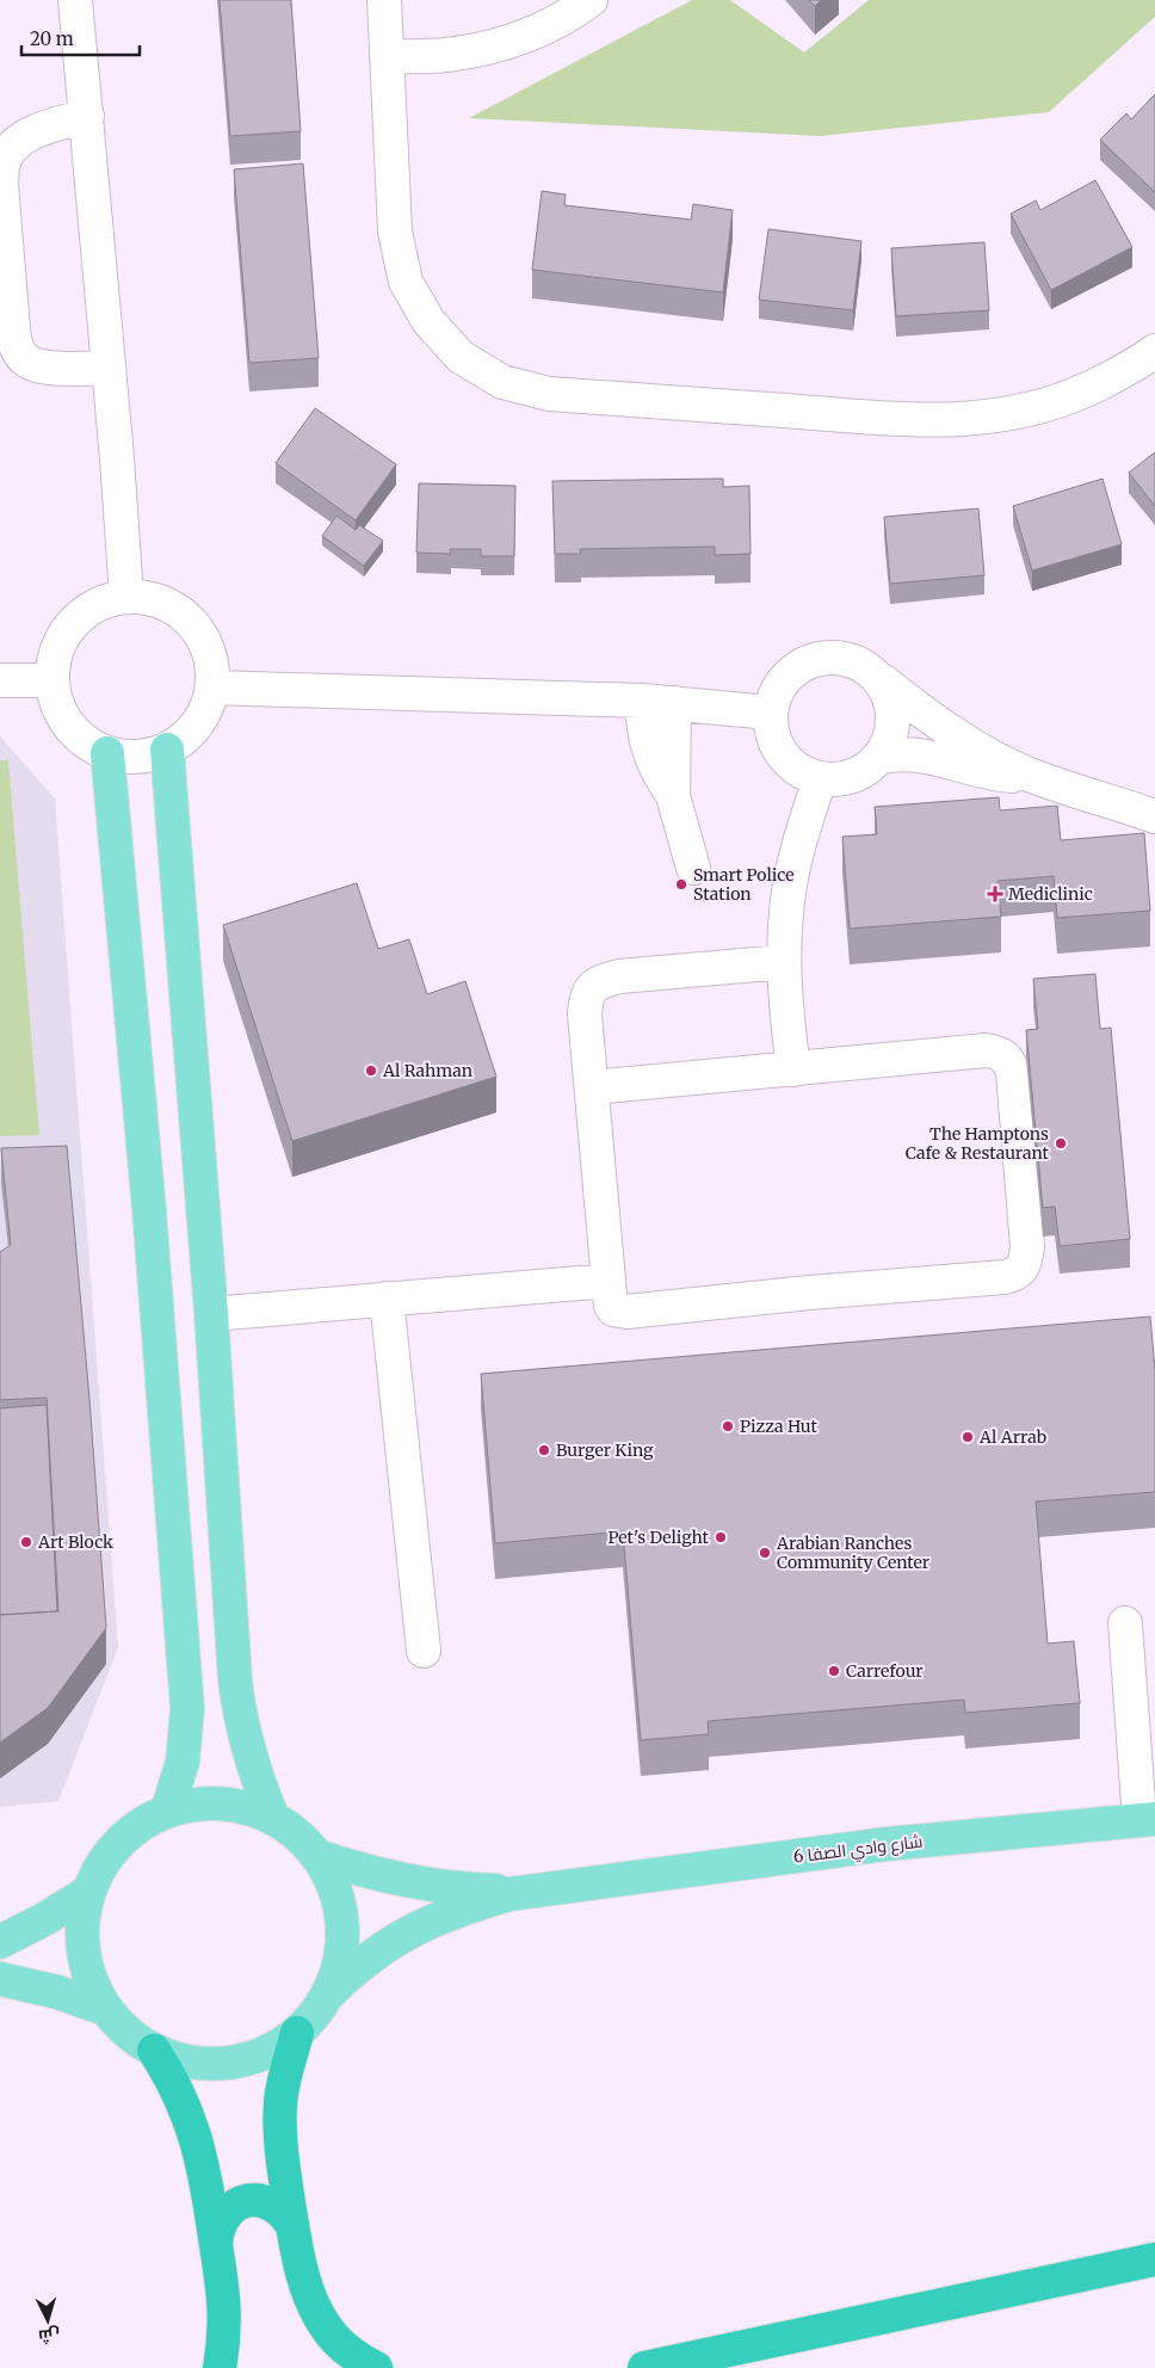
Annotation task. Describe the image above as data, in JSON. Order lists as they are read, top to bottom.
{
  "streets": {
    "main road": ["شارع وادي الصفا 6"]
  },
  "places": {
    "other": [
      "Smart Police Station",
      "Al Rahman",
      "The Hamptons Cafe & Restaurant",
      "Pizza Hut",
      "Al Arrab",
      "Burger King",
      "Pet's Delight",
      "Art Block",
      "Arabian Ranches Community Center",
      "Carrefour"
    ],
    "health": ["Mediclinic"]
  },
  "scale_bar": "20 m",
  "north": "bottom"
}
